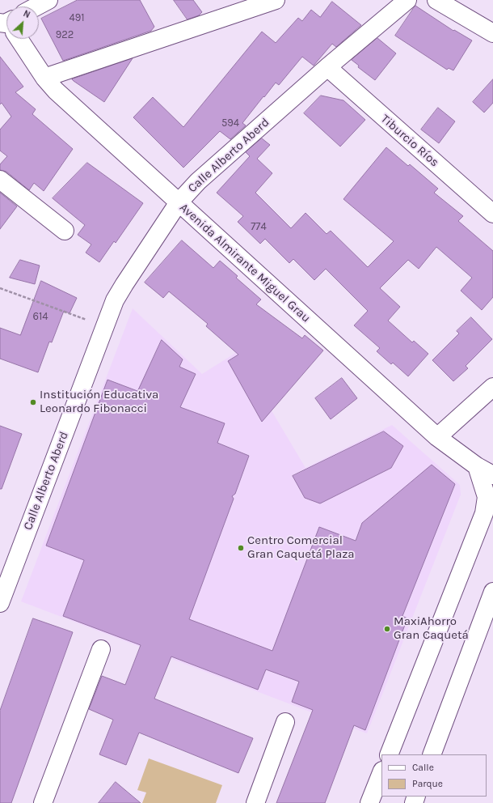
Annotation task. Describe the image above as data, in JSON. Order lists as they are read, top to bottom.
{
  "streets": {
    "street": ["Tiburcio Ríos", "Calle Alberto Aberd", "Avenida Almirante Miguel Grau"]
  },
  "crossings": [
    ["Tiburcio Ríos", "Calle Alberto Aberd"],
    ["Calle Alberto Aberd", "Avenida Almirante Miguel Grau"]
  ],
  "places": ["Institución Educativa Leonardo Fibonacci", "Centro Comercial Gran Caquetá Plaza", "MaxiAhorro Gran Caquetá"],
  "house_numbers": [
    "491",
    "922",
    "594",
    "774",
    "614"
  ],
  "legend": ["Calle", "Parque"],
  "north": "top right"
}
